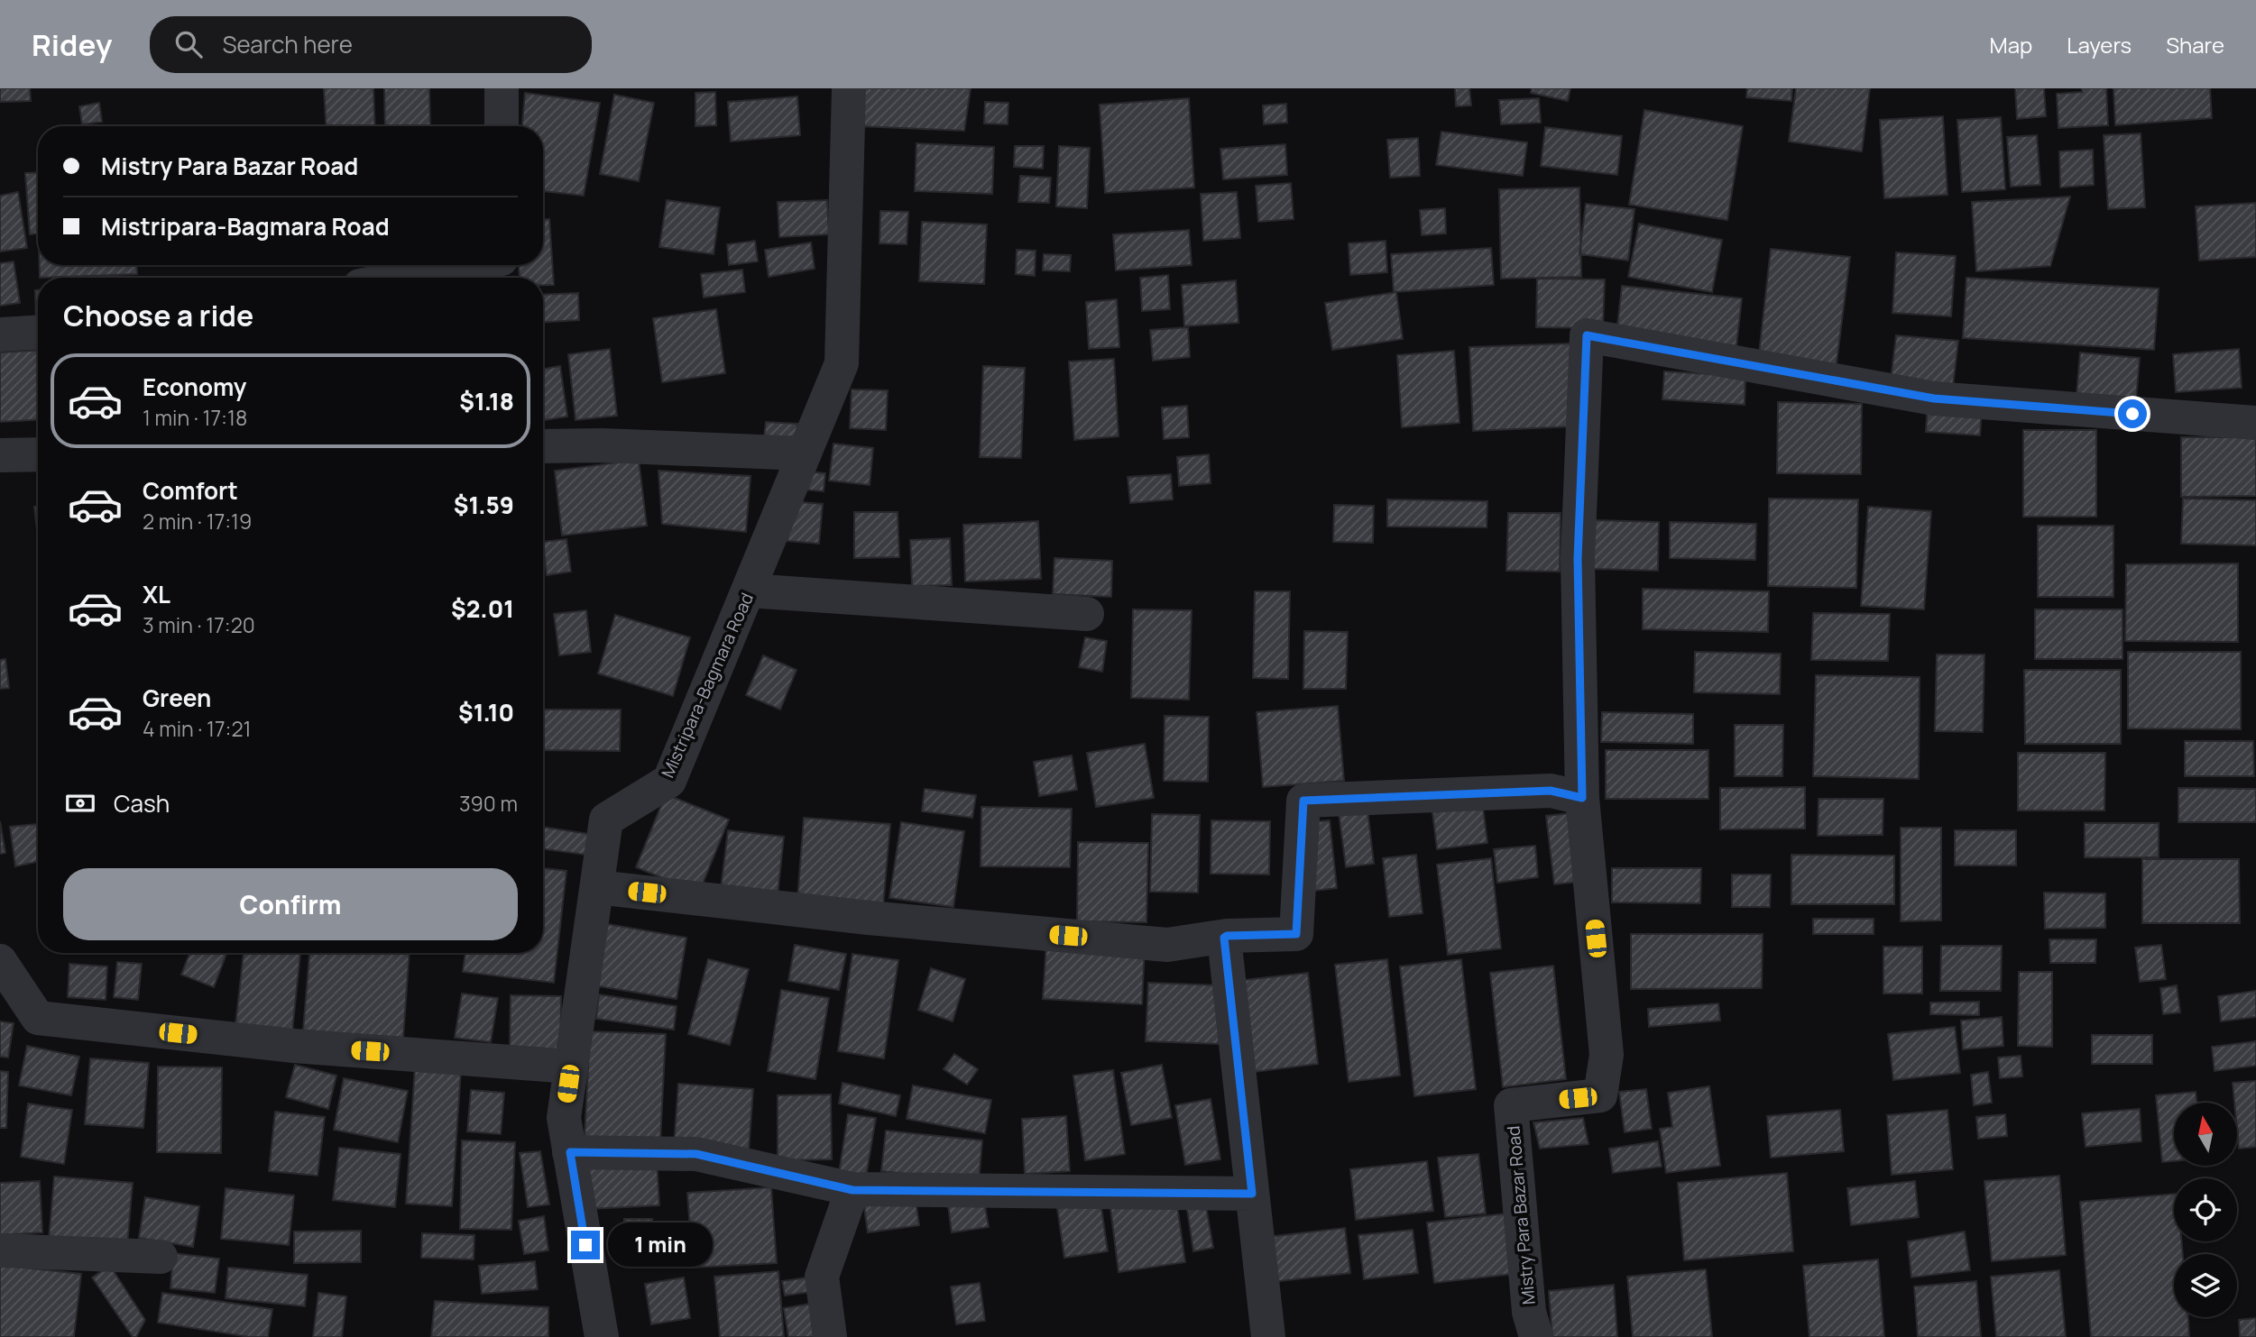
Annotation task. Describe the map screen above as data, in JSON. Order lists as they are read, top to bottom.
{
  "streets": {
    "street": ["Mistripara-Bagmara Road", "Mistry Para Bazar Road"]
  },
  "north": "top",
  "page": {
    "header": "Ridey",
    "search": "Search here",
    "nav": ["Map", "Layers", "Share"],
    "banner": ["Mistry Para Bazar Road", "Mistripara-Bagmara Road"],
    "heading": "Choose a ride",
    "list": [
      {
        "name": "Economy",
        "note": "1 min · 17:18",
        "value": "$1.18"
      },
      {
        "name": "Comfort",
        "note": "2 min · 17:19",
        "value": "$1.59"
      },
      {
        "name": "XL",
        "note": "3 min · 17:20",
        "value": "$2.01"
      },
      {
        "name": "Green",
        "note": "4 min · 17:21",
        "value": "$1.10"
      }
    ],
    "pay": ["Cash", "390 m"],
    "buttons": "Confirm",
    "bubble": "1 min"
  }
}
